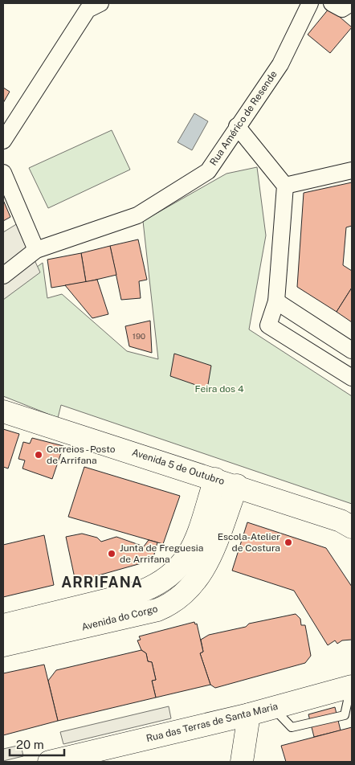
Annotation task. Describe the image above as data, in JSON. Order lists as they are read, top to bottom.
{
  "streets": {
    "main road": ["Avenida 5 de Outubro", "Avenida do Corgo", "Rua das Terras de Santa Maria"],
    "street": ["Rua Américo de Resende"]
  },
  "crossings": [
    ["Avenida 5 de Outubro", "Avenida do Corgo"]
  ],
  "districts": ["ARRIFANA"],
  "parks": ["Feira dos 4"],
  "places": ["Correios - Posto de Arrifana", "Escola-Atelier de Costura", "Junta de Freguesia de Arrifana"],
  "house_numbers": ["190"],
  "scale_bar": "20 m"
}
